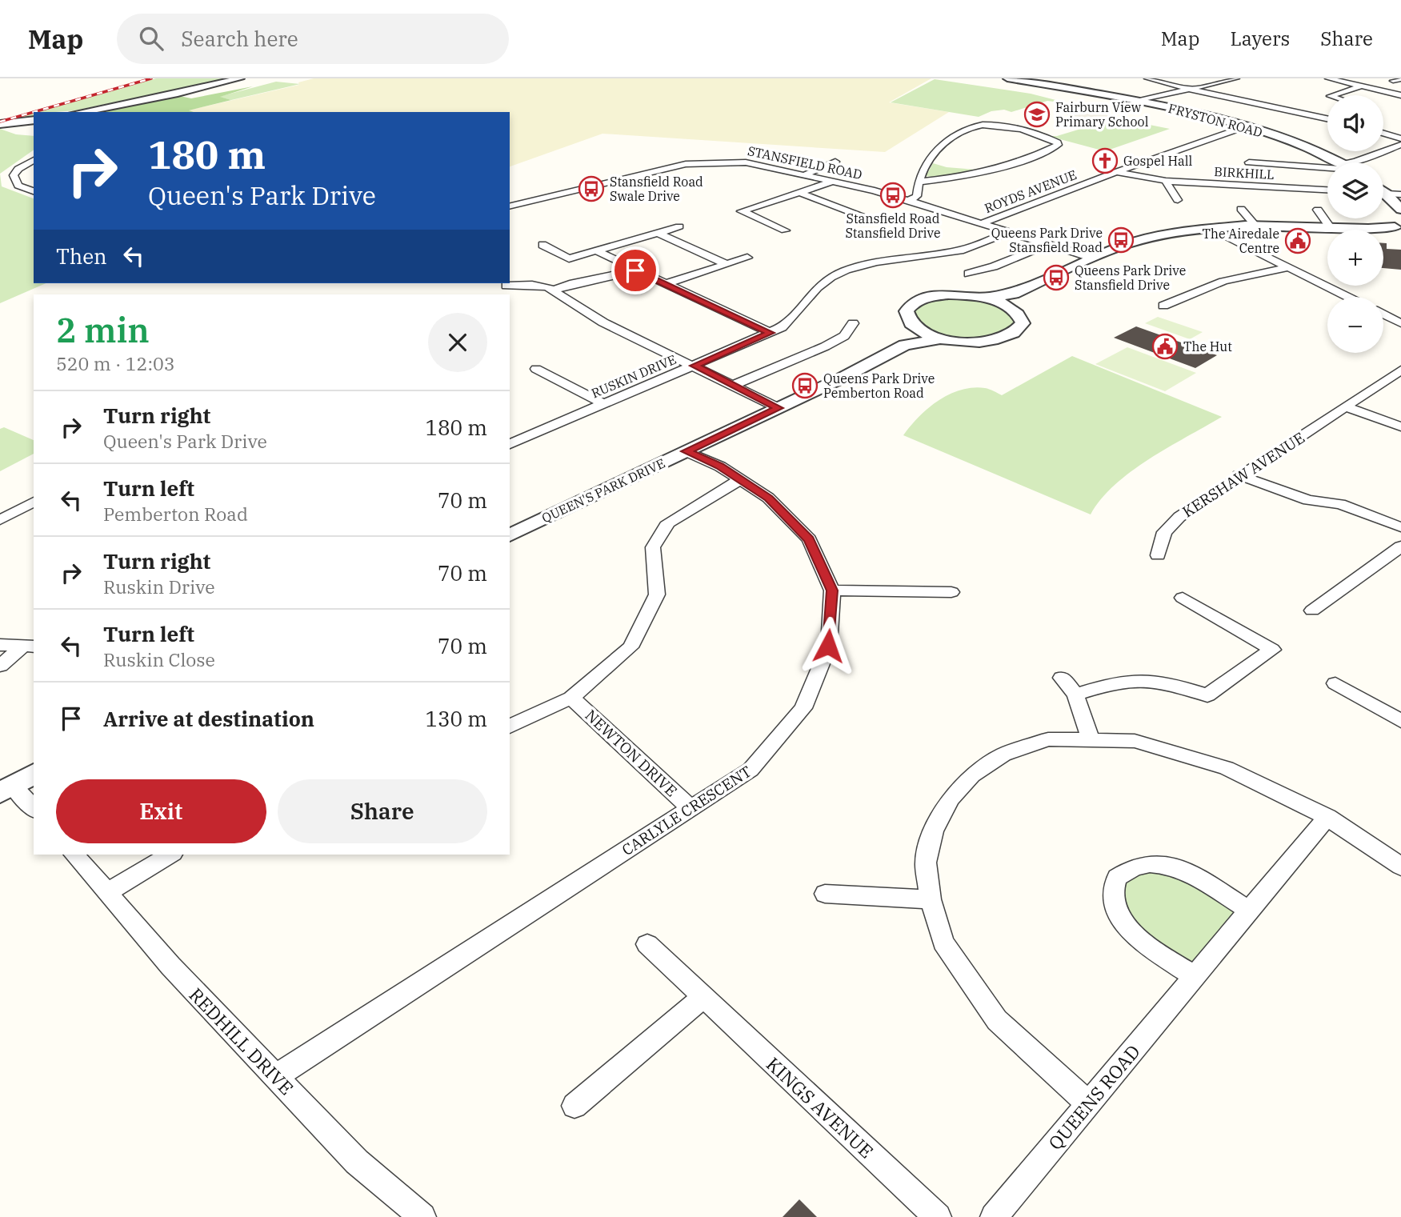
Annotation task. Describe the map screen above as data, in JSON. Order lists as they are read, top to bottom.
{
  "streets": {
    "street": [
      "FRYSTON ROAD",
      "STANSFIELD ROAD",
      "BIRKHILL",
      "ROYDS AVENUE",
      "RUSKIN DRIVE",
      "KERSHAW AVENUE",
      "QUEEN'S PARK DRIVE",
      "NEWTON DRIVE",
      "CARLYLE CRESCENT",
      "REDHILL DRIVE",
      "QUEENS ROAD",
      "KINGS AVENUE"
    ]
  },
  "crossings": [
    ["FRYSTON ROAD", "ROYDS AVENUE"],
    ["STANSFIELD ROAD", "ROYDS AVENUE"],
    ["STANSFIELD ROAD", "RUSKIN DRIVE"],
    ["BIRKHILL", "ROYDS AVENUE"],
    ["QUEEN'S PARK DRIVE", "CARLYLE CRESCENT"],
    ["NEWTON DRIVE", "CARLYLE CRESCENT"],
    ["CARLYLE CRESCENT", "REDHILL DRIVE"]
  ],
  "places": {
    "school or university": ["Fairburn View Primary School"],
    "church": ["Gospel Hall"],
    "bus stop": [
      "Stansfield Road Swale Drive",
      "Stansfield Road Stansfield Drive",
      "Queens Park Drive Stansfield Road",
      "Queens Park Drive Stansfield Drive",
      "Queens Park Drive Pemberton Road"
    ],
    "public building": ["The Airedale Centre", "The Hut"]
  },
  "page": {
    "header": "Map",
    "search": "Search here",
    "nav": ["Map", "Layers", "Share"],
    "map_buttons": ["+", "−"],
    "turn": ["180 m", "Queen's Park Drive"],
    "then": "Then",
    "heading": ["2 min", "520 m · 12:03"],
    "list": [
      {
        "name": "Turn right",
        "note": "Queen's Park Drive",
        "value": "180 m"
      },
      {
        "name": "Turn left",
        "note": "Pemberton Road",
        "value": "70 m"
      },
      {
        "name": "Turn right",
        "note": "Ruskin Drive",
        "value": "70 m"
      },
      {
        "name": "Turn left",
        "note": "Ruskin Close",
        "value": "70 m"
      },
      {
        "name": "Arrive at destination",
        "value": "130 m"
      }
    ],
    "buttons": ["Exit", "Share"]
  }
}
